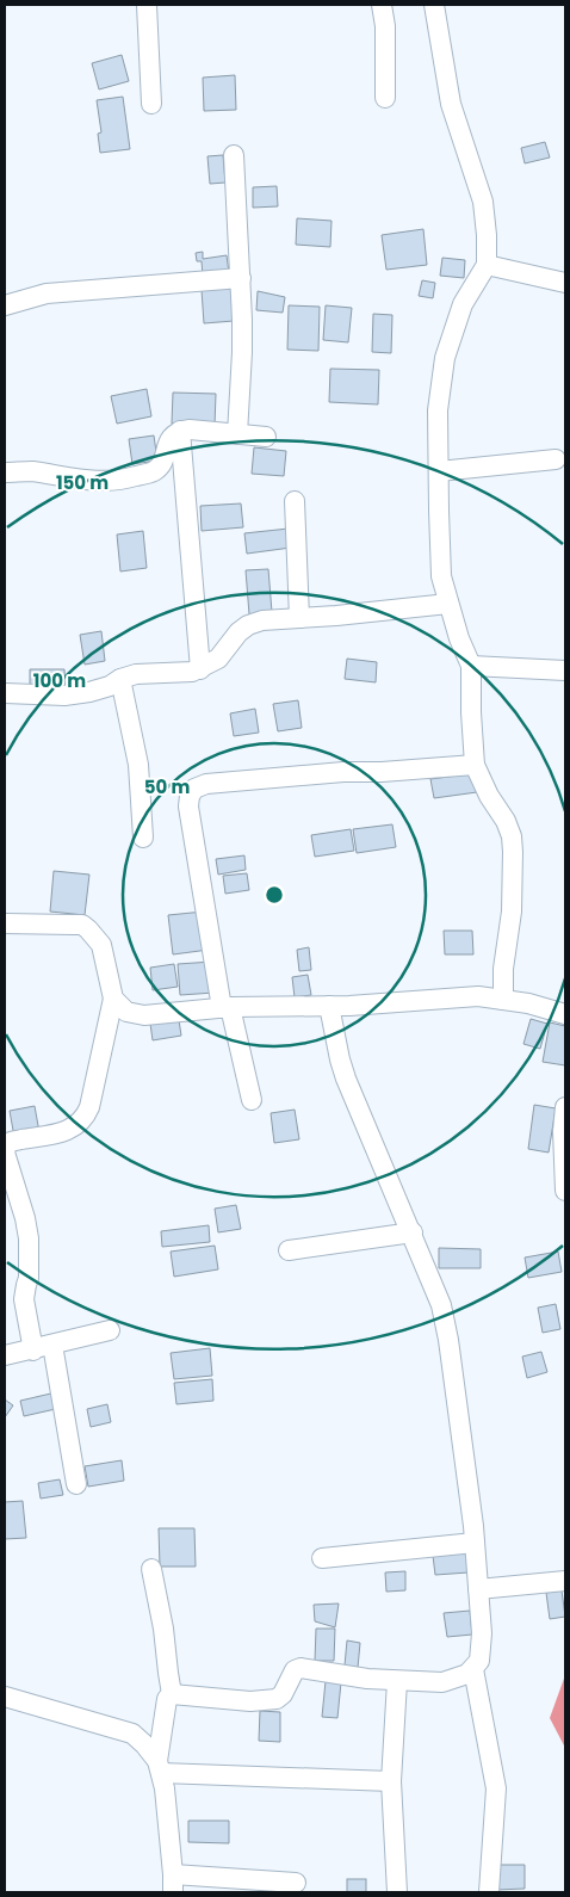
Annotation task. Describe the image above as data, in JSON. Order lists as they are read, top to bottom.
{
  "rings": ["150 m", "100 m", "50 m"]
}
